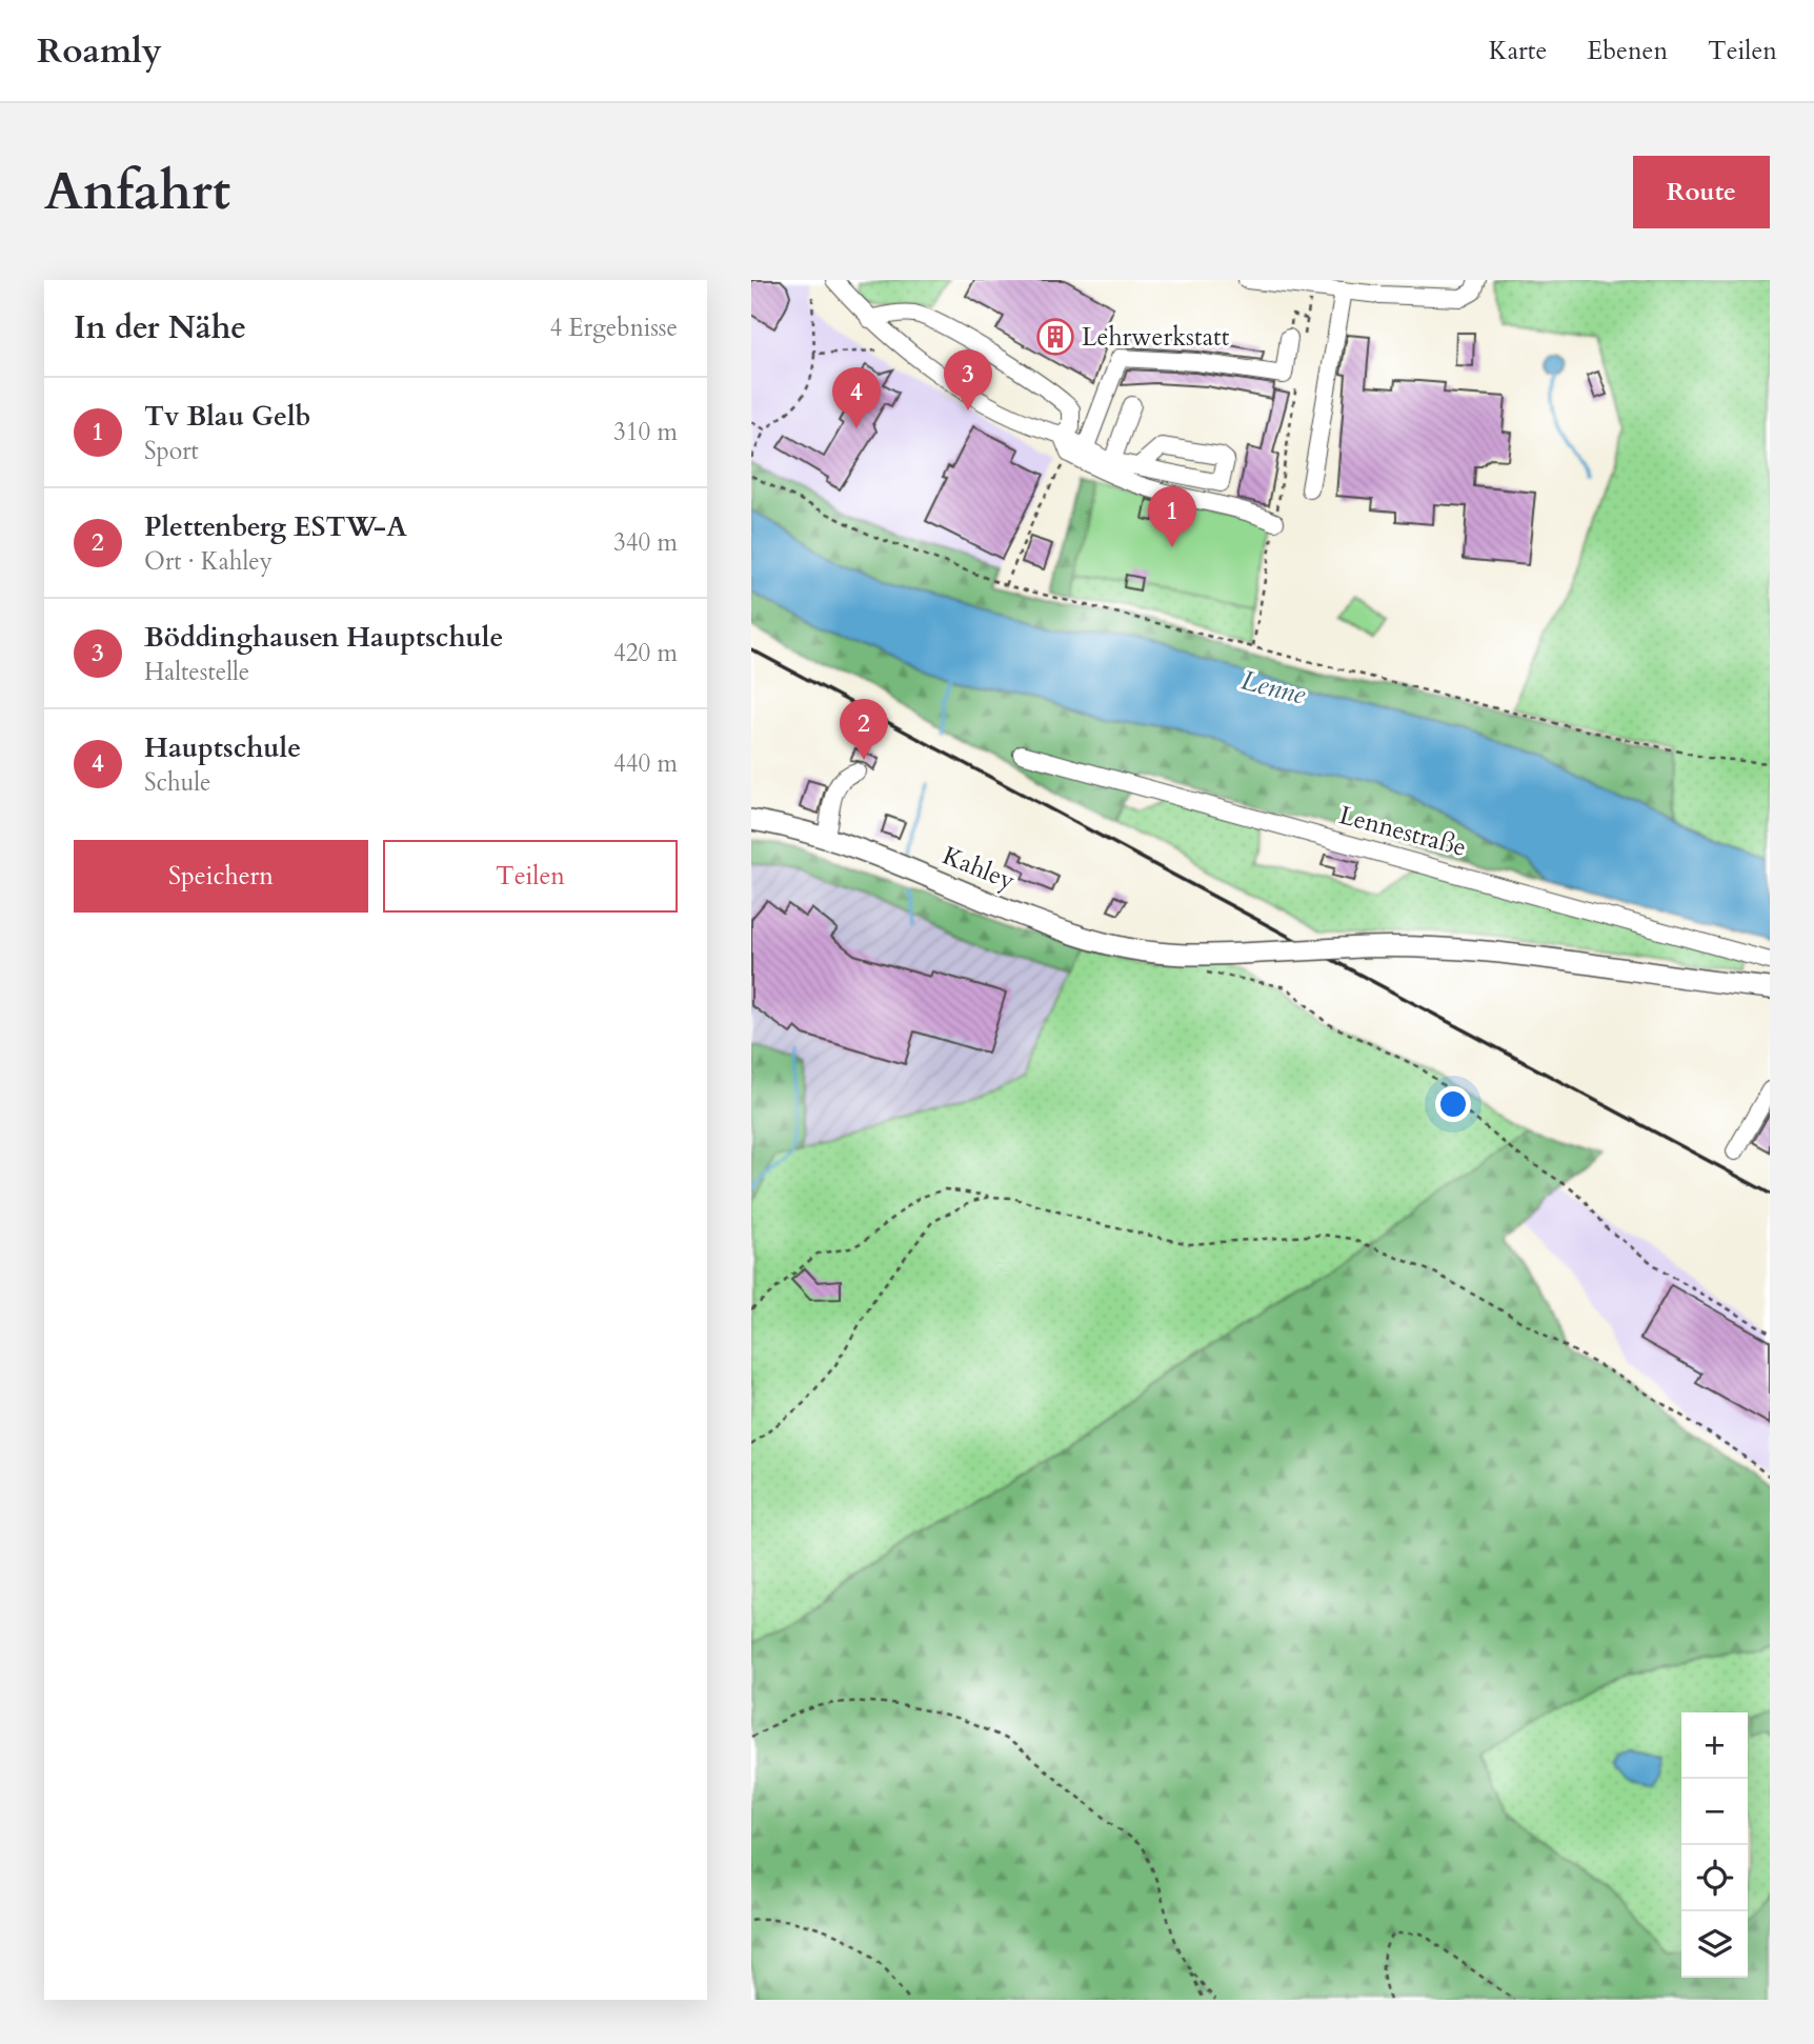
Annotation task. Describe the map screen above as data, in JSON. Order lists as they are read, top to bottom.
{
  "streets": {
    "main road": ["Kahley"],
    "street": ["Lennestraße"]
  },
  "water": ["Lenne"],
  "places": {
    "building": ["Lehrwerkstatt"]
  },
  "page": {
    "header": "Roamly",
    "nav": ["Karte", "Ebenen", "Teilen"],
    "buttons": [
      "Route",
      ["Speichern", "Teilen"]
    ],
    "title": "Anfahrt",
    "heading": ["In der Nähe", "4 Ergebnisse"],
    "pins": [
      "3",
      "4",
      "1",
      "2"
    ],
    "list": [
      {
        "mark": "1",
        "name": "Tv Blau Gelb",
        "note": "Sport",
        "value": "310 m"
      },
      {
        "mark": "2",
        "name": "Plettenberg ESTW-A",
        "note": "Ort · Kahley",
        "value": "340 m"
      },
      {
        "mark": "3",
        "name": "Böddinghausen Hauptschule",
        "note": "Haltestelle",
        "value": "420 m"
      },
      {
        "mark": "4",
        "name": "Hauptschule",
        "note": "Schule",
        "value": "440 m"
      }
    ],
    "map_buttons": ["+", "−"]
  }
}
